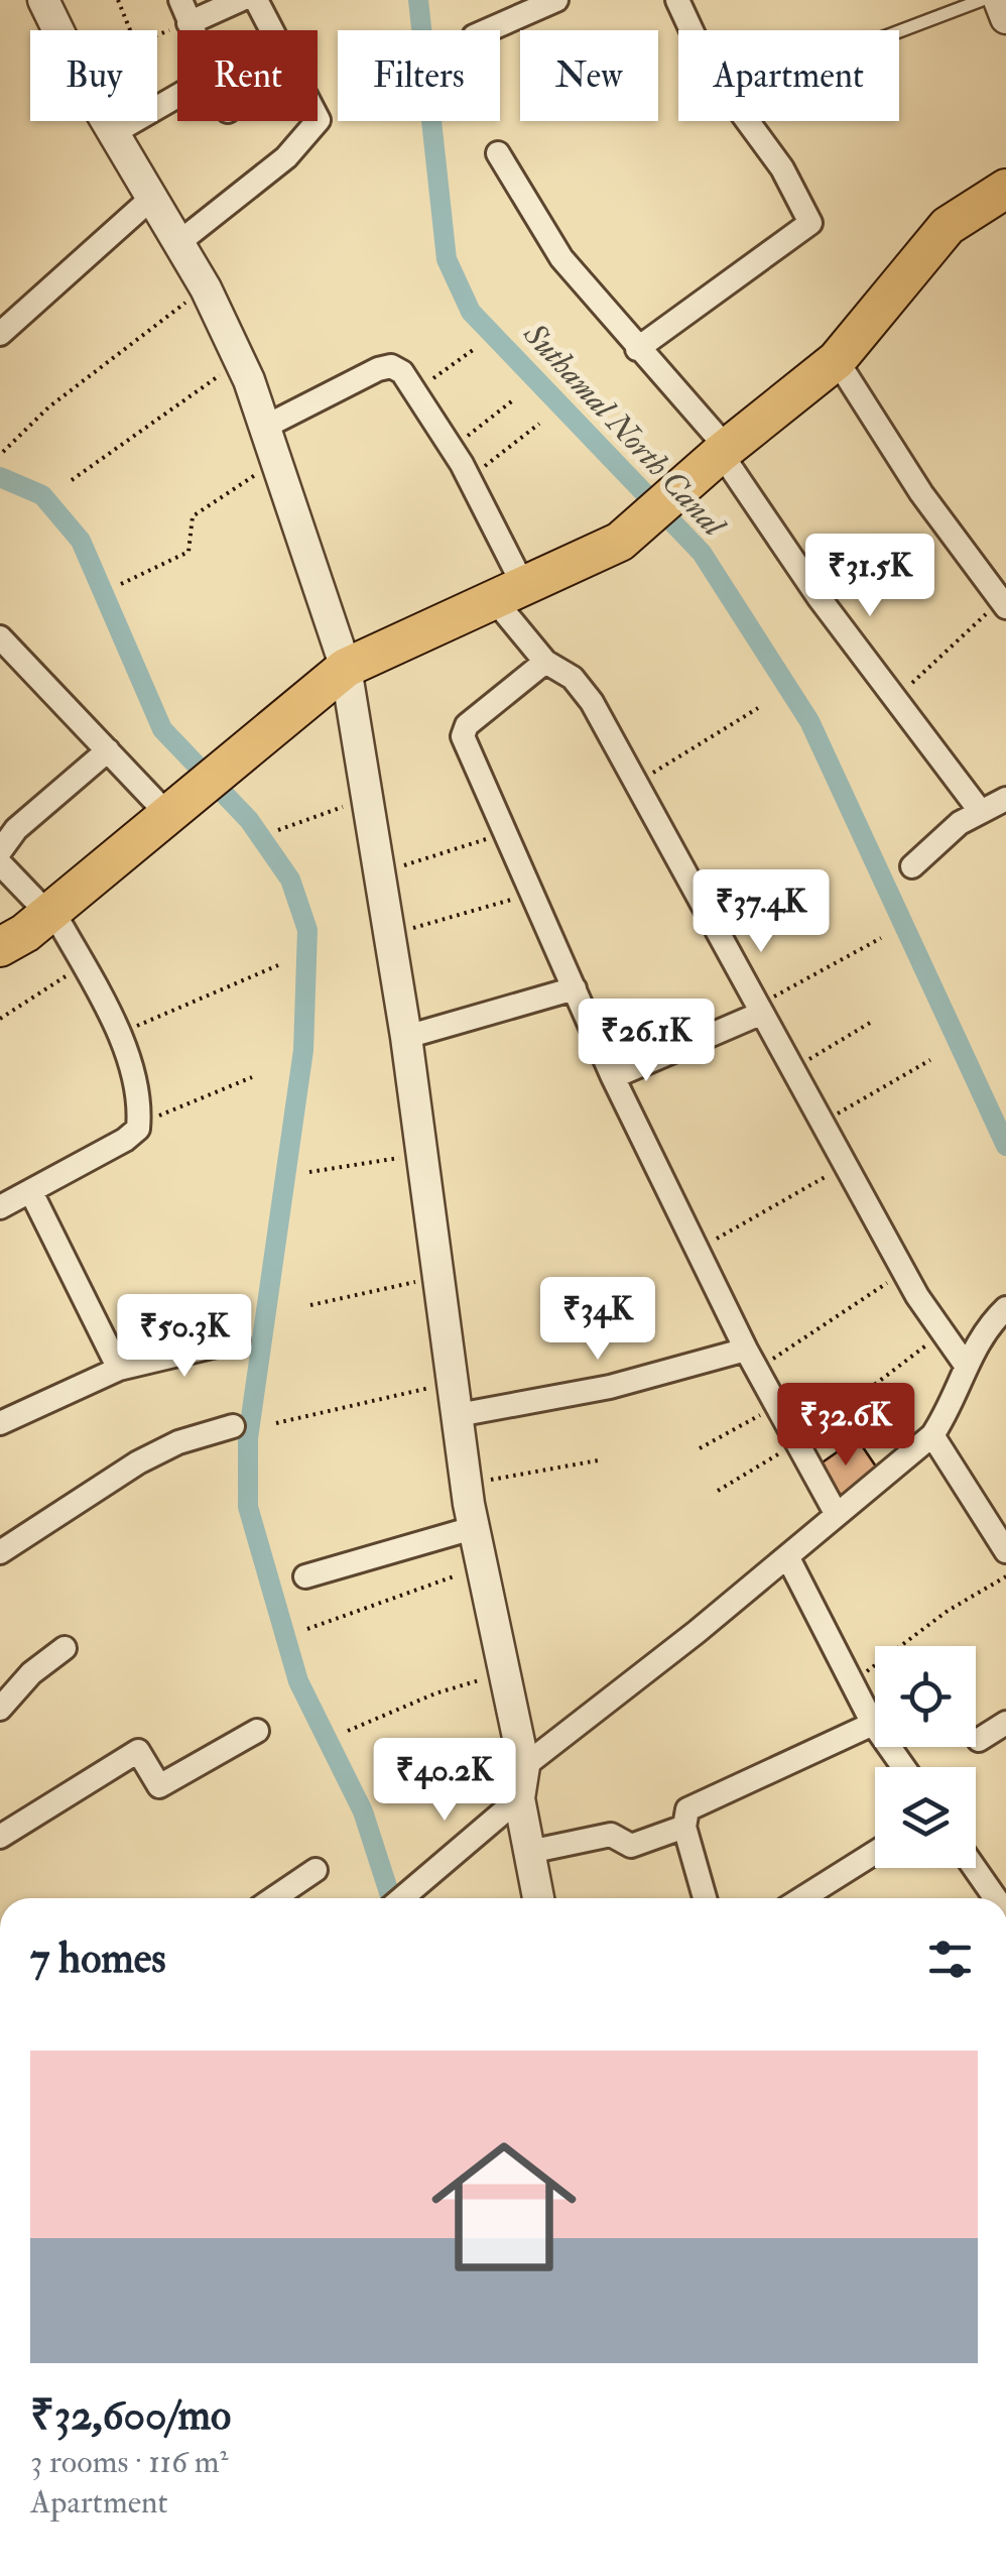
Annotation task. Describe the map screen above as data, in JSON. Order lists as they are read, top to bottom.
{
  "water": ["Suthamal North Canal"],
  "page": {
    "chip": [
      "Buy",
      "Rent",
      "Filters",
      "New",
      "Apartment"
    ],
    "price": [
      "₹31.5K",
      "₹37.4K",
      "₹26.1K",
      "₹34K",
      "₹50.3K",
      "₹32.6K",
      "₹40.2K"
    ],
    "heading": "7 homes",
    "list": [
      {
        "name": "₹32,600/mo",
        "note": "3 rooms · 116 m² · Apartment"
      }
    ]
  }
}
